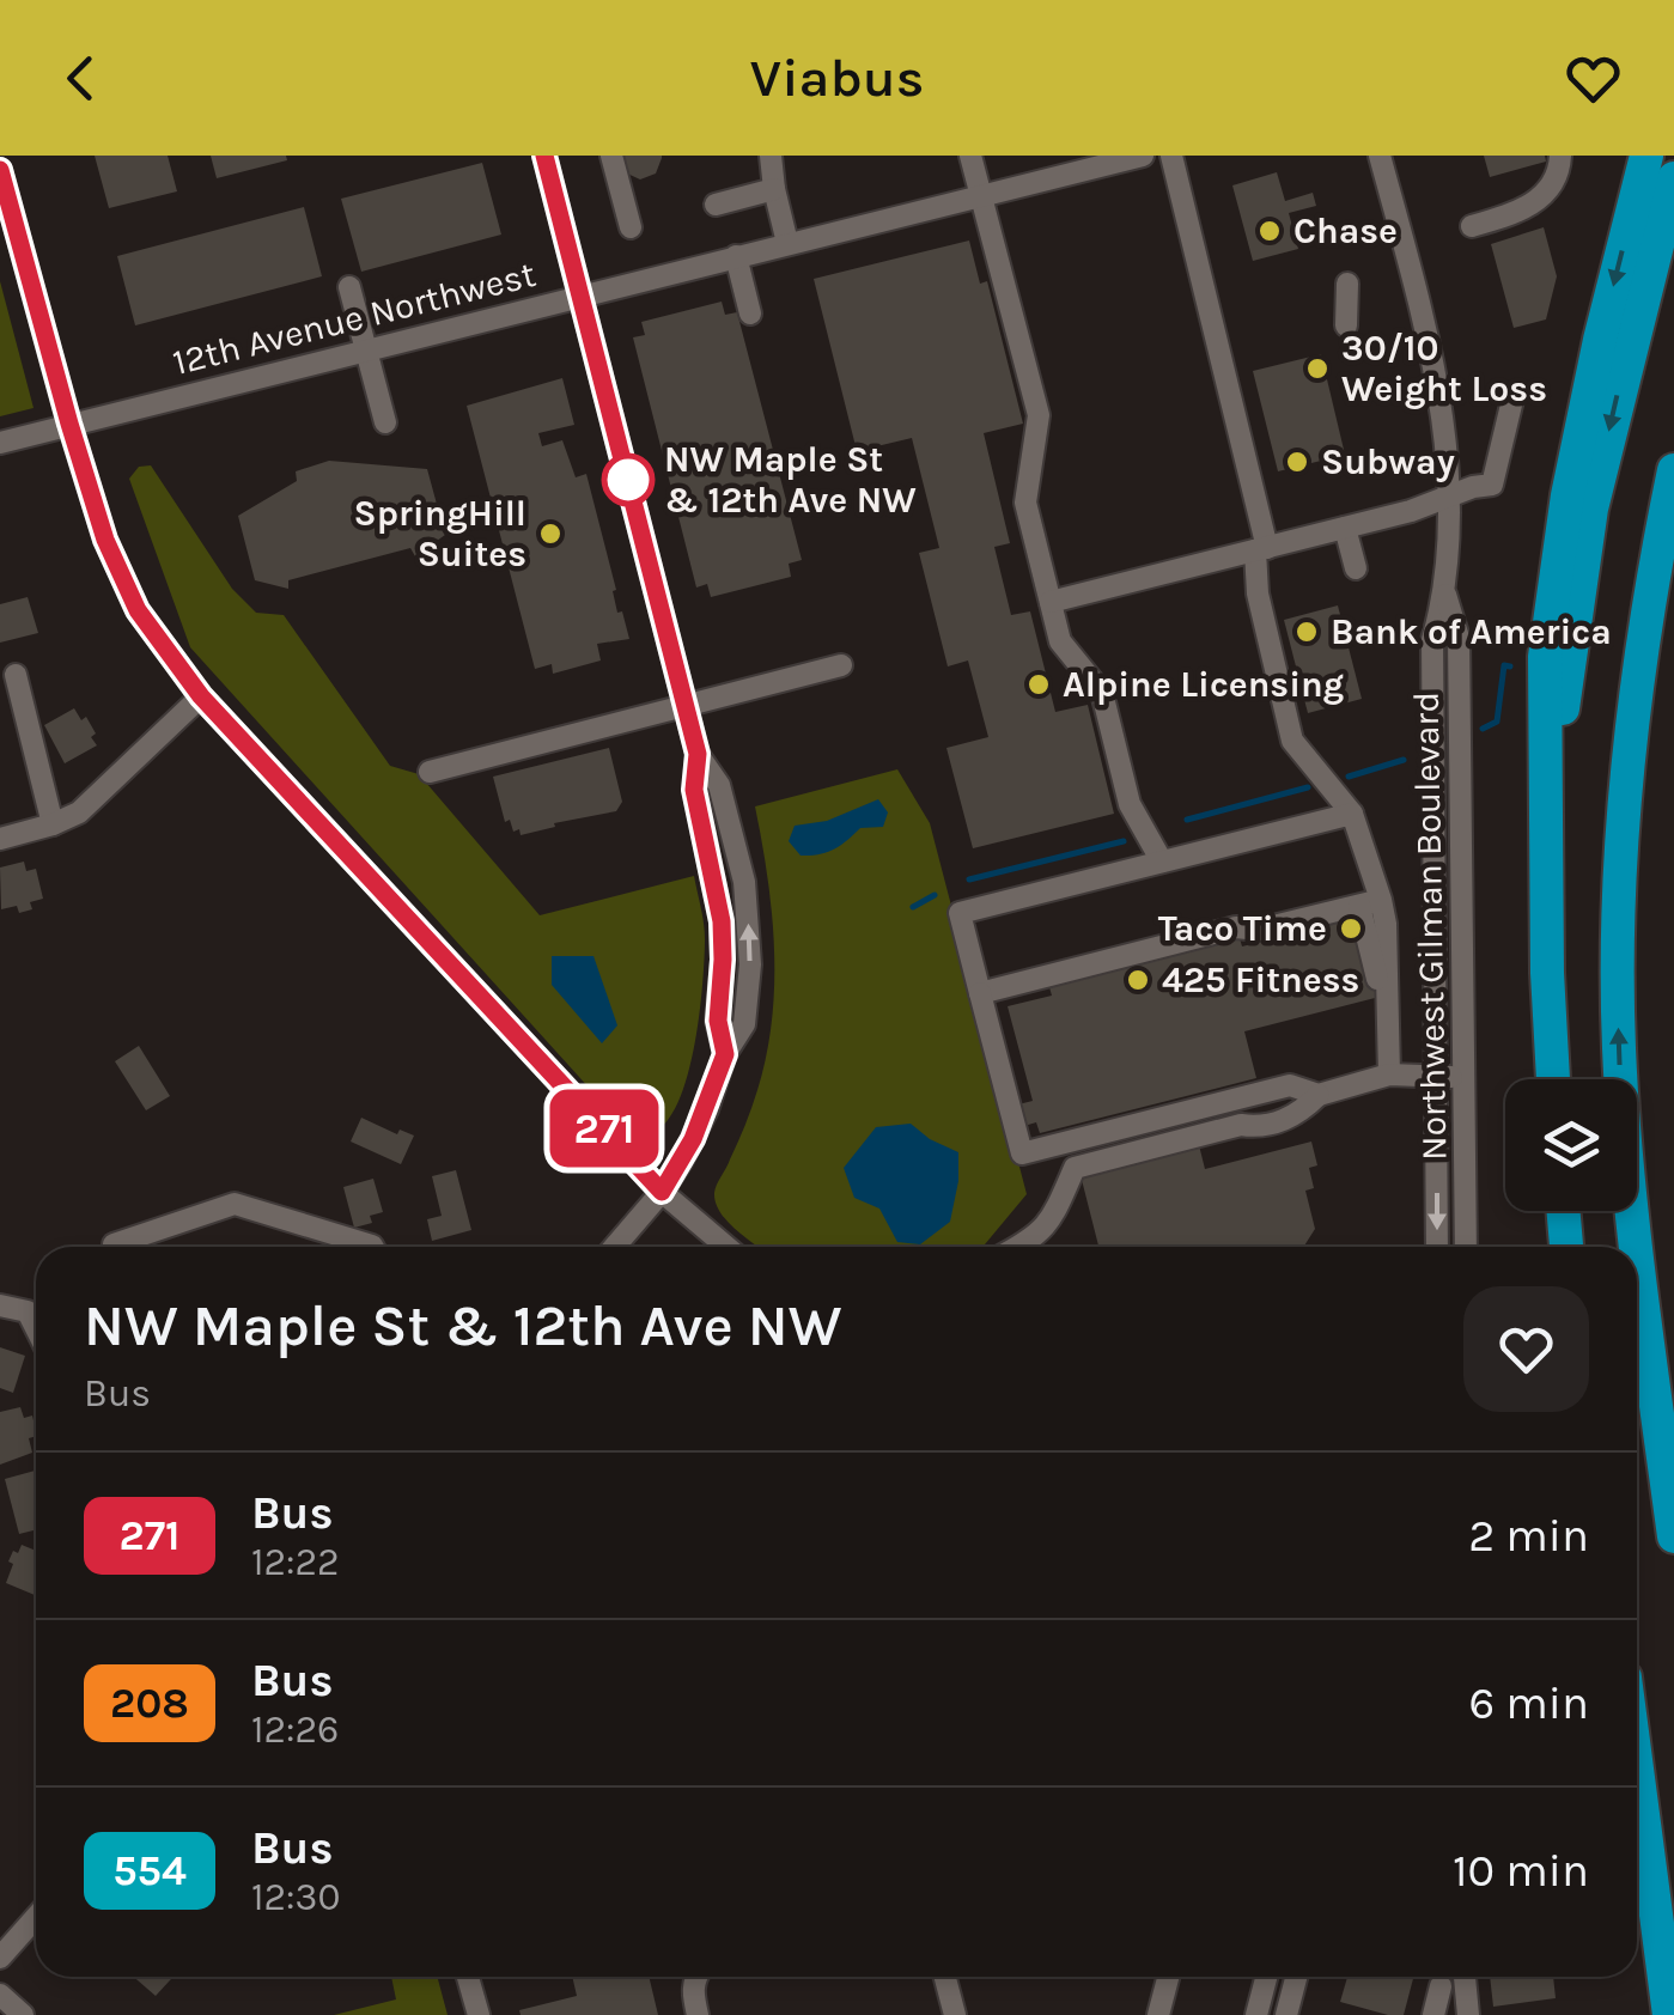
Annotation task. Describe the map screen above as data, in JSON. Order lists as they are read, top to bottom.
{
  "streets": {
    "street": ["12th Avenue Northwest", "Northwest Gilman Boulevard"]
  },
  "places": [
    "Chase",
    "30/10 Weight Loss",
    "Subway",
    "NW Maple St & 12th Ave NW",
    "SpringHill Suites",
    "Bank of America",
    "Alpine Licensing",
    "Taco Time",
    "425 Fitness"
  ],
  "lines": ["bus line 271"],
  "page": {
    "header": "Viabus",
    "on_map": "271",
    "heading": ["NW Maple St & 12th Ave NW", "Bus"],
    "list": [
      {
        "mark": "271",
        "name": "Bus",
        "note": "12:22",
        "value": "2 min"
      },
      {
        "mark": "208",
        "name": "Bus",
        "note": "12:26",
        "value": "6 min"
      },
      {
        "mark": "554",
        "name": "Bus",
        "note": "12:30",
        "value": "10 min"
      }
    ]
  }
}
